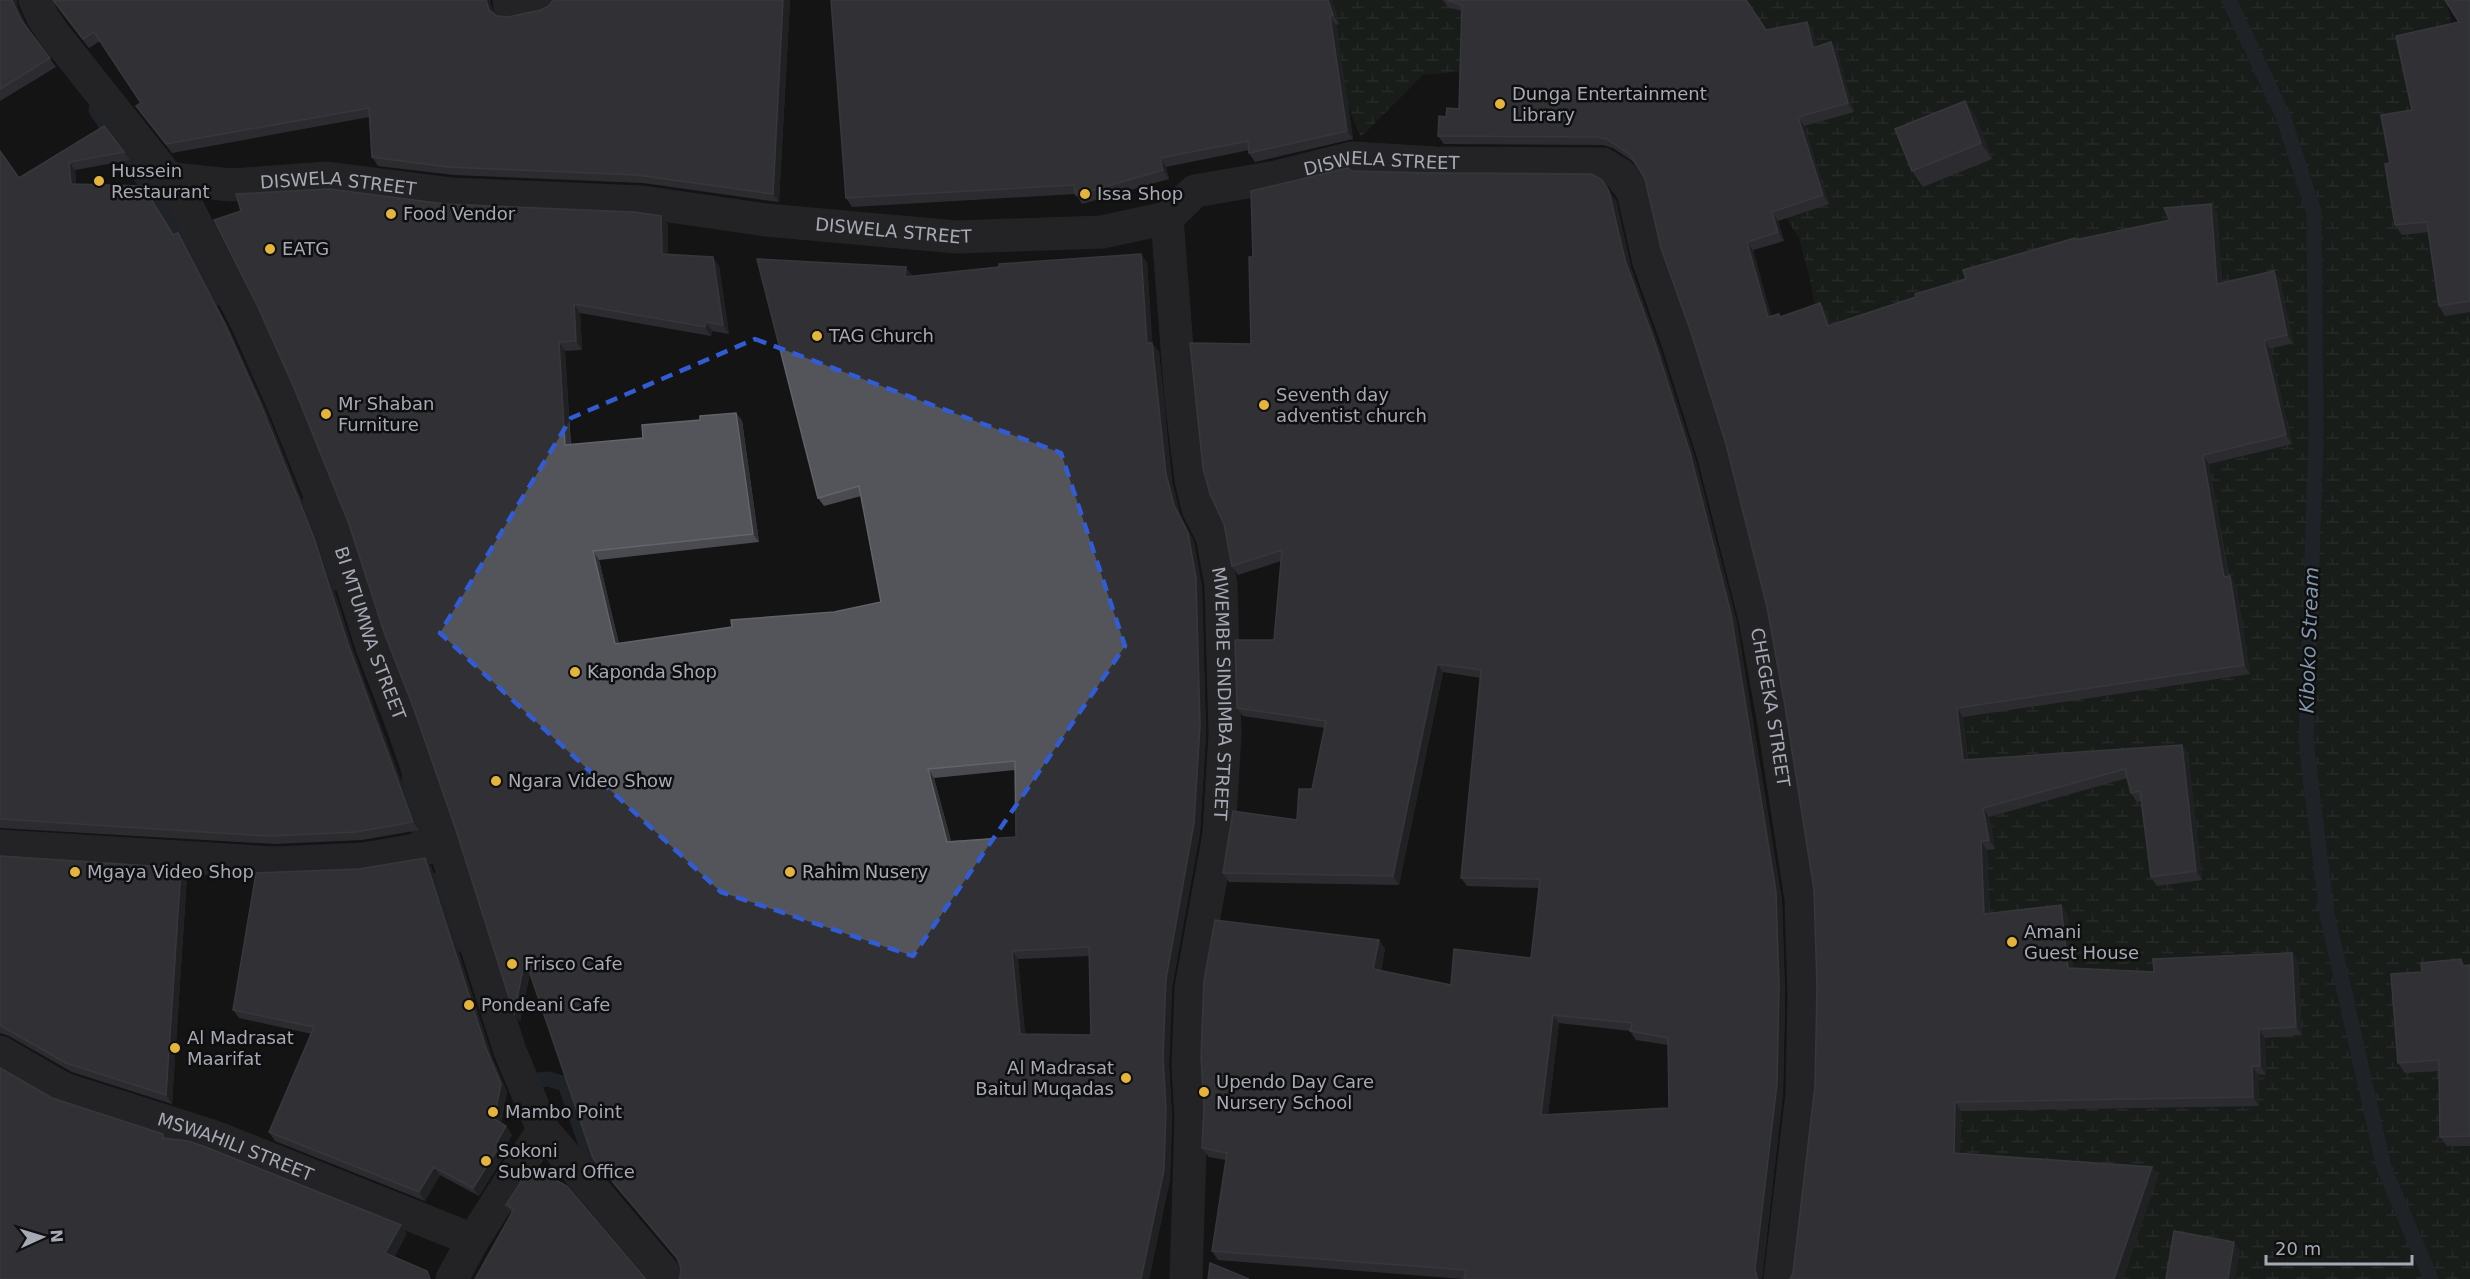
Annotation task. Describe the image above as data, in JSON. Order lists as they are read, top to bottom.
{
  "streets": {
    "street": [
      "DISWELA STREET",
      "BI MTUMWA STREET",
      "MWEMBE SINDIMBA STREET",
      "CHEGEKA STREET",
      "MSWAHILI STREET"
    ]
  },
  "crossings": [
    ["DISWELA STREET", "BI MTUMWA STREET"],
    ["DISWELA STREET", "MWEMBE SINDIMBA STREET"],
    ["DISWELA STREET", "CHEGEKA STREET"]
  ],
  "water": ["Kiboko Stream"],
  "places": [
    "Dunga Entertainment Library",
    "Hussein Restaurant",
    "Issa Shop",
    "Food Vendor",
    "EATG",
    "TAG Church",
    "Seventh day adventist church",
    "Mr Shaban Furniture",
    "Kaponda Shop",
    "Ngara Video Show",
    "Mgaya Video Shop",
    "Rahim Nusery",
    "Amani Guest House",
    "Frisco Cafe",
    "Pondeani Cafe",
    "Al Madrasat Maarifat",
    "Al Madrasat Baitul Muqadas",
    "Upendo Day Care Nursery School",
    "Mambo Point",
    "Sokoni Subward Office"
  ],
  "scale_bar": "20 m",
  "north": "right"
}
